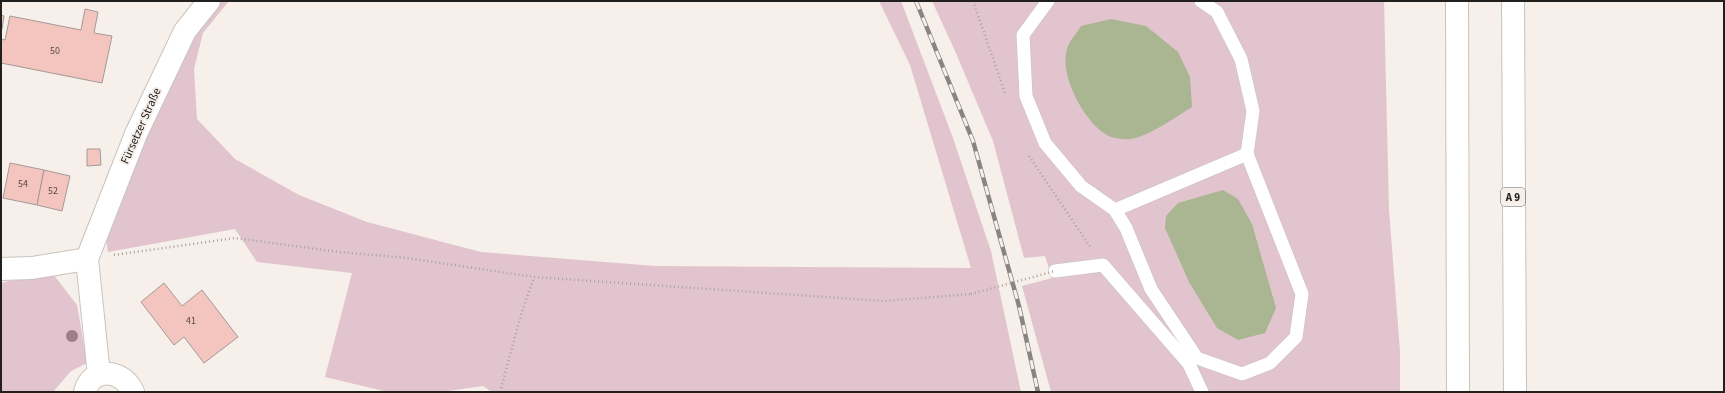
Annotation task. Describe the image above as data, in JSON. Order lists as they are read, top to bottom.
{
  "streets": {
    "main road": ["Fürsetzer Straße", "A 9"]
  },
  "house_numbers": [
    "50",
    "54",
    "52",
    "41"
  ]
}
